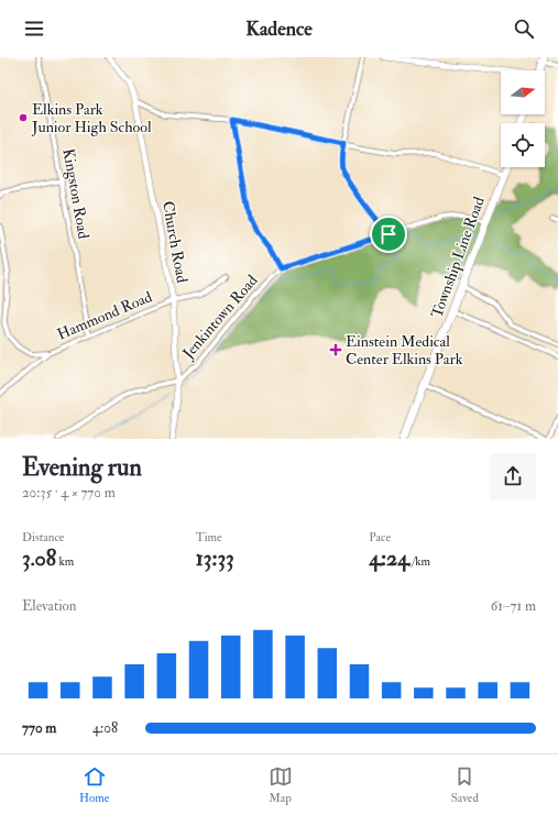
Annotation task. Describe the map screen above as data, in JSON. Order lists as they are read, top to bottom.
{
  "streets": {
    "main road": ["Township Line Road"],
    "street": [
      "Kingston Road",
      "Church Road",
      "Hammond Road",
      "Jenkintown Road"
    ]
  },
  "crossings": [
    ["Kingston Road", "Hammond Road"],
    ["Church Road", "Hammond Road"],
    ["Church Road", "Jenkintown Road"],
    ["Township Line Road", "Jenkintown Road"]
  ],
  "places": {
    "other": ["Elkins Park Junior High School"],
    "health": ["Einstein Medical Center Elkins Park"]
  },
  "north": "right",
  "page": {
    "header": "Kadence",
    "heading": ["Evening run", "20:35 · 4 × 770 m"],
    "stats": [
      ["Distance", "3.08 km"],
      ["Time", "13:33"],
      ["Pace", "4:24 /km"]
    ],
    "chart": ["Elevation", "61–71 m"],
    "list": [
      {
        "name": "770 m",
        "note": "4:08"
      }
    ],
    "tabs": ["Home", "Map", "Saved"]
  }
}
